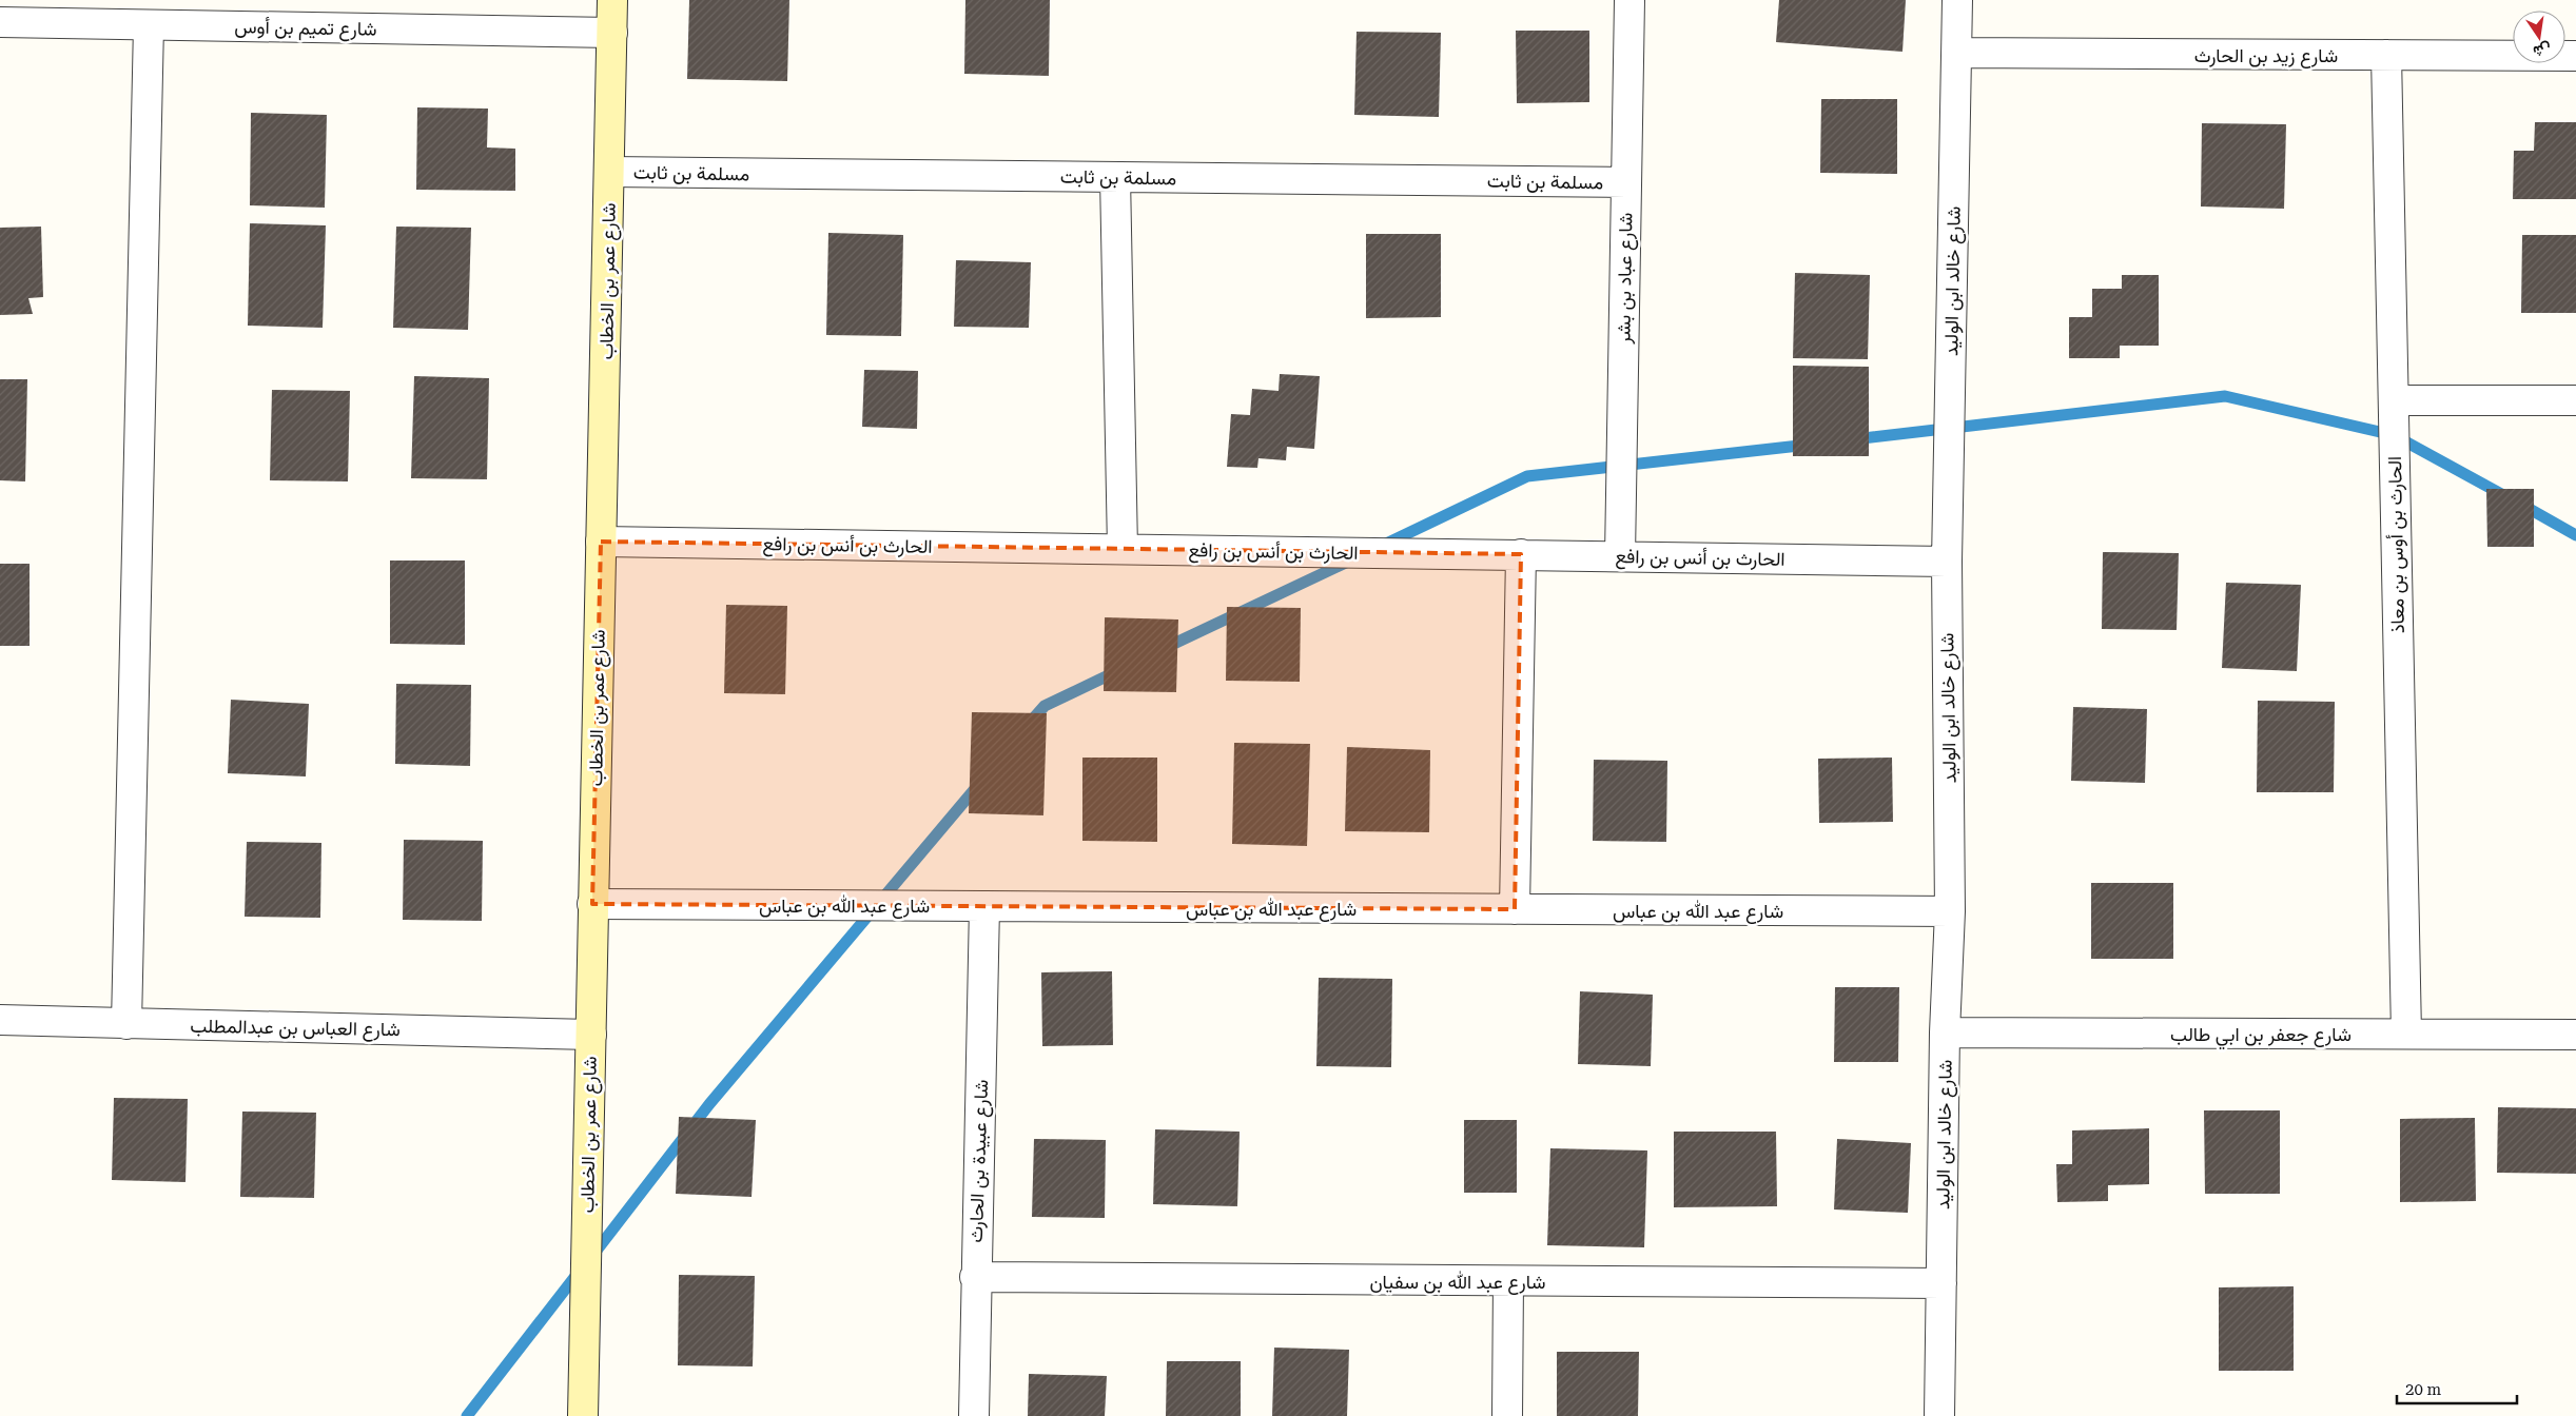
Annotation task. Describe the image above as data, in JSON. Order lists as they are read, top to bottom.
{
  "streets": {
    "street": [
      "شارع تميم بن أوس",
      "شارع زيد بن الحارث",
      "مسلمة بن ثابت",
      "شارع عباد بن بشر",
      "شارع عمر بن الخطاب",
      "شارع خالد ابن الوليد",
      "الحارث بن أنس بن رافع",
      "الحارث بن أوس بن معاذ",
      "شارع عبد الله بن عباس",
      "شارع العباس بن عبدالمطلب",
      "شارع جعفر بن ابي طالب",
      "شارع عبيدة بن الحارث",
      "شارع عبد الله بن سفيان"
    ]
  },
  "crossings": [
    ["شارع تميم بن أوس", "شارع عمر بن الخطاب"],
    ["شارع زيد بن الحارث", "شارع خالد ابن الوليد"],
    ["شارع زيد بن الحارث", "الحارث بن أوس بن معاذ"],
    ["مسلمة بن ثابت", "شارع عباد بن بشر"],
    ["مسلمة بن ثابت", "شارع عمر بن الخطاب"],
    ["شارع عباد بن بشر", "الحارث بن أنس بن رافع"],
    ["شارع عمر بن الخطاب", "الحارث بن أنس بن رافع"],
    ["شارع عمر بن الخطاب", "شارع عبد الله بن عباس"],
    ["شارع عمر بن الخطاب", "شارع العباس بن عبدالمطلب"],
    ["شارع خالد ابن الوليد", "الحارث بن أنس بن رافع"],
    ["شارع خالد ابن الوليد", "شارع عبد الله بن عباس"],
    ["شارع خالد ابن الوليد", "شارع جعفر بن ابي طالب"],
    ["شارع خالد ابن الوليد", "شارع عبد الله بن سفيان"],
    ["الحارث بن أوس بن معاذ", "شارع جعفر بن ابي طالب"],
    ["شارع عبد الله بن عباس", "شارع عبيدة بن الحارث"],
    ["شارع عبيدة بن الحارث", "شارع عبد الله بن سفيان"]
  ],
  "scale_bar": "20 m",
  "north": "bottom"
}
